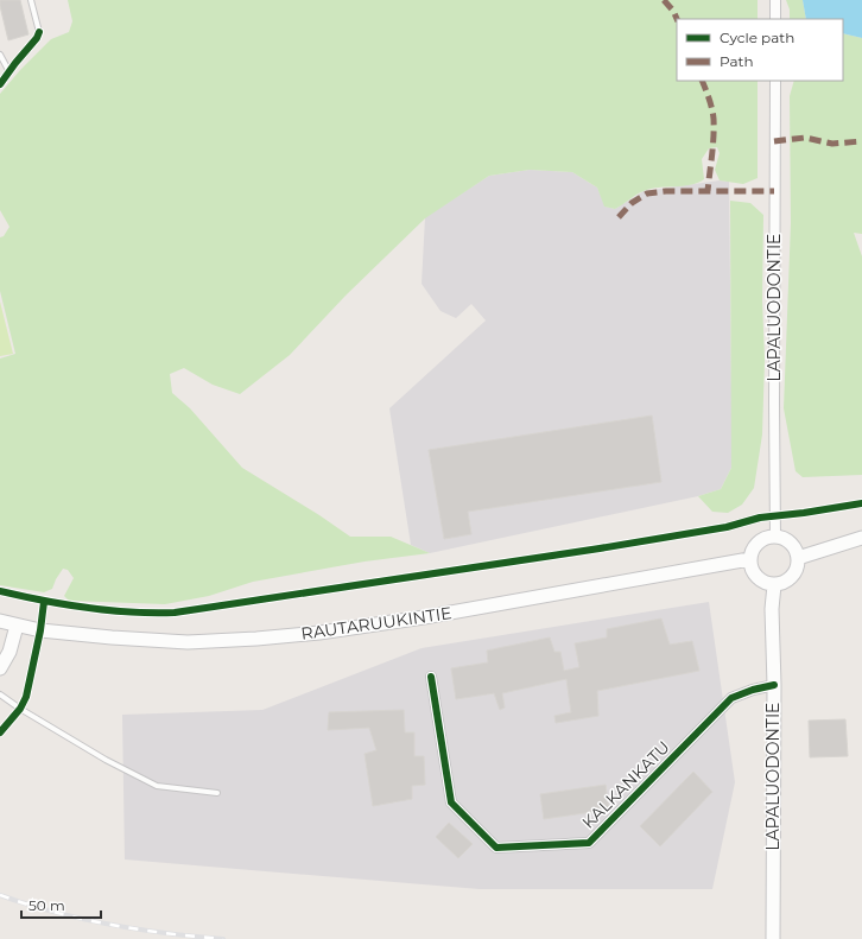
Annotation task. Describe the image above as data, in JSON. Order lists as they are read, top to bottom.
{
  "streets": {
    "main road": ["LAPALUODONTIE", "RAUTARUUKINTIE"],
    "street": ["KALKANKATU"]
  },
  "crossings": [
    ["LAPALUODONTIE", "RAUTARUUKINTIE"],
    ["LAPALUODONTIE", "KALKANKATU"]
  ],
  "legend": ["Cycle path", "Path"],
  "scale_bar": "50 m"
}
